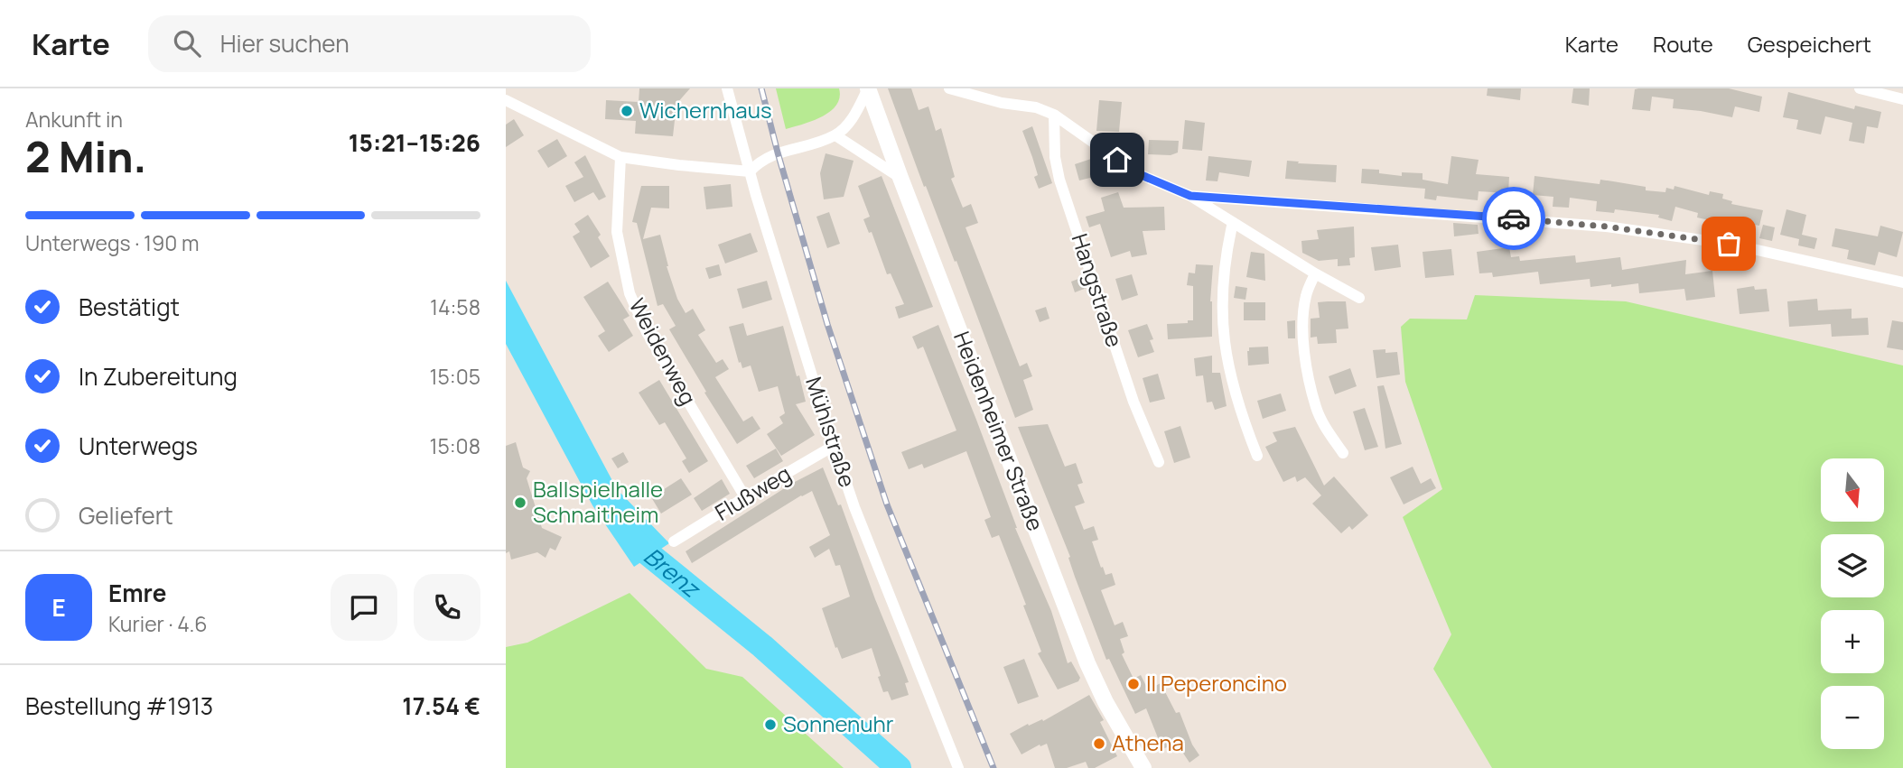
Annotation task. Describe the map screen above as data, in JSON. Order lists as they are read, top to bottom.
{
  "streets": {
    "street": [
      "Hangstraße",
      "Weidenweg",
      "Heidenheimer Straße",
      "Mühlstraße",
      "Flußweg"
    ]
  },
  "crossings": [
    ["Weidenweg", "Flußweg"],
    ["Mühlstraße", "Flußweg"]
  ],
  "water": ["Brenz"],
  "places": [
    "Wichernhaus",
    "Ballspielhalle Schnaitheim",
    "Il Peperoncino",
    "Sonnenuhr",
    "Athena"
  ],
  "north": "bottom",
  "page": {
    "header": "Karte",
    "search": "Hier suchen",
    "nav": ["Karte", "Route", "Gespeichert"],
    "heading": ["2 Min.", "Ankunft in", "15:21–15:26"],
    "panel": [
      "Emre",
      "Kurier · 4.6",
      "Bestellung #1913",
      "17.54 €"
    ],
    "bar": "Unterwegs · 190 m",
    "list": [
      ["Bestätigt", "14:58"],
      ["In Zubereitung", "15:05"],
      ["Unterwegs", "15:08"],
      "Geliefert"
    ],
    "map_buttons": ["+", "−"],
    "round": "E"
  }
}
